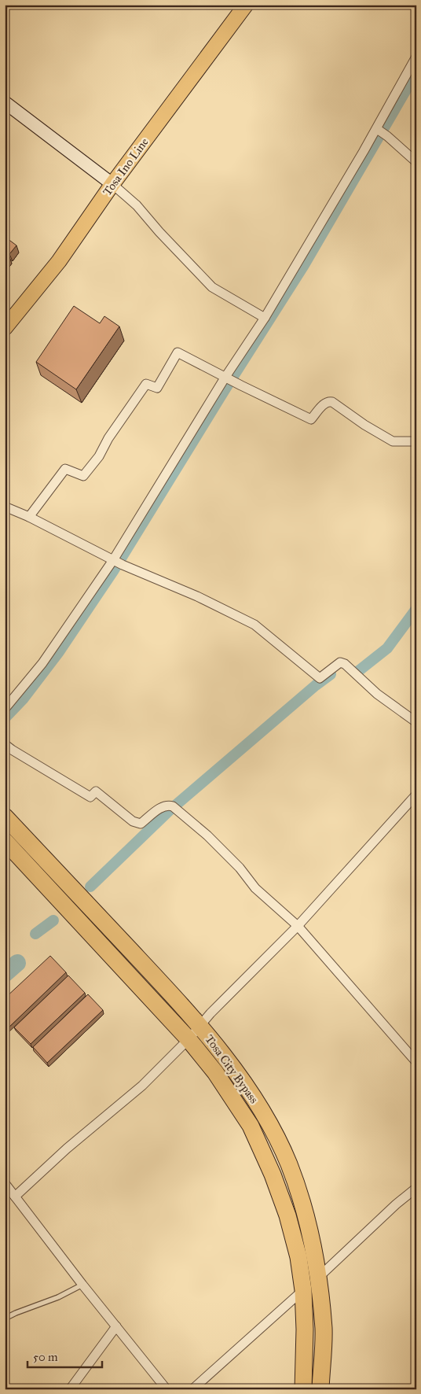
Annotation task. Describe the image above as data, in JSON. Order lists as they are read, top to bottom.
{
  "streets": {
    "highway": ["Tosa City Bypass"],
    "main road": ["Tosa Ino Line"]
  },
  "scale_bar": "50 m"
}
